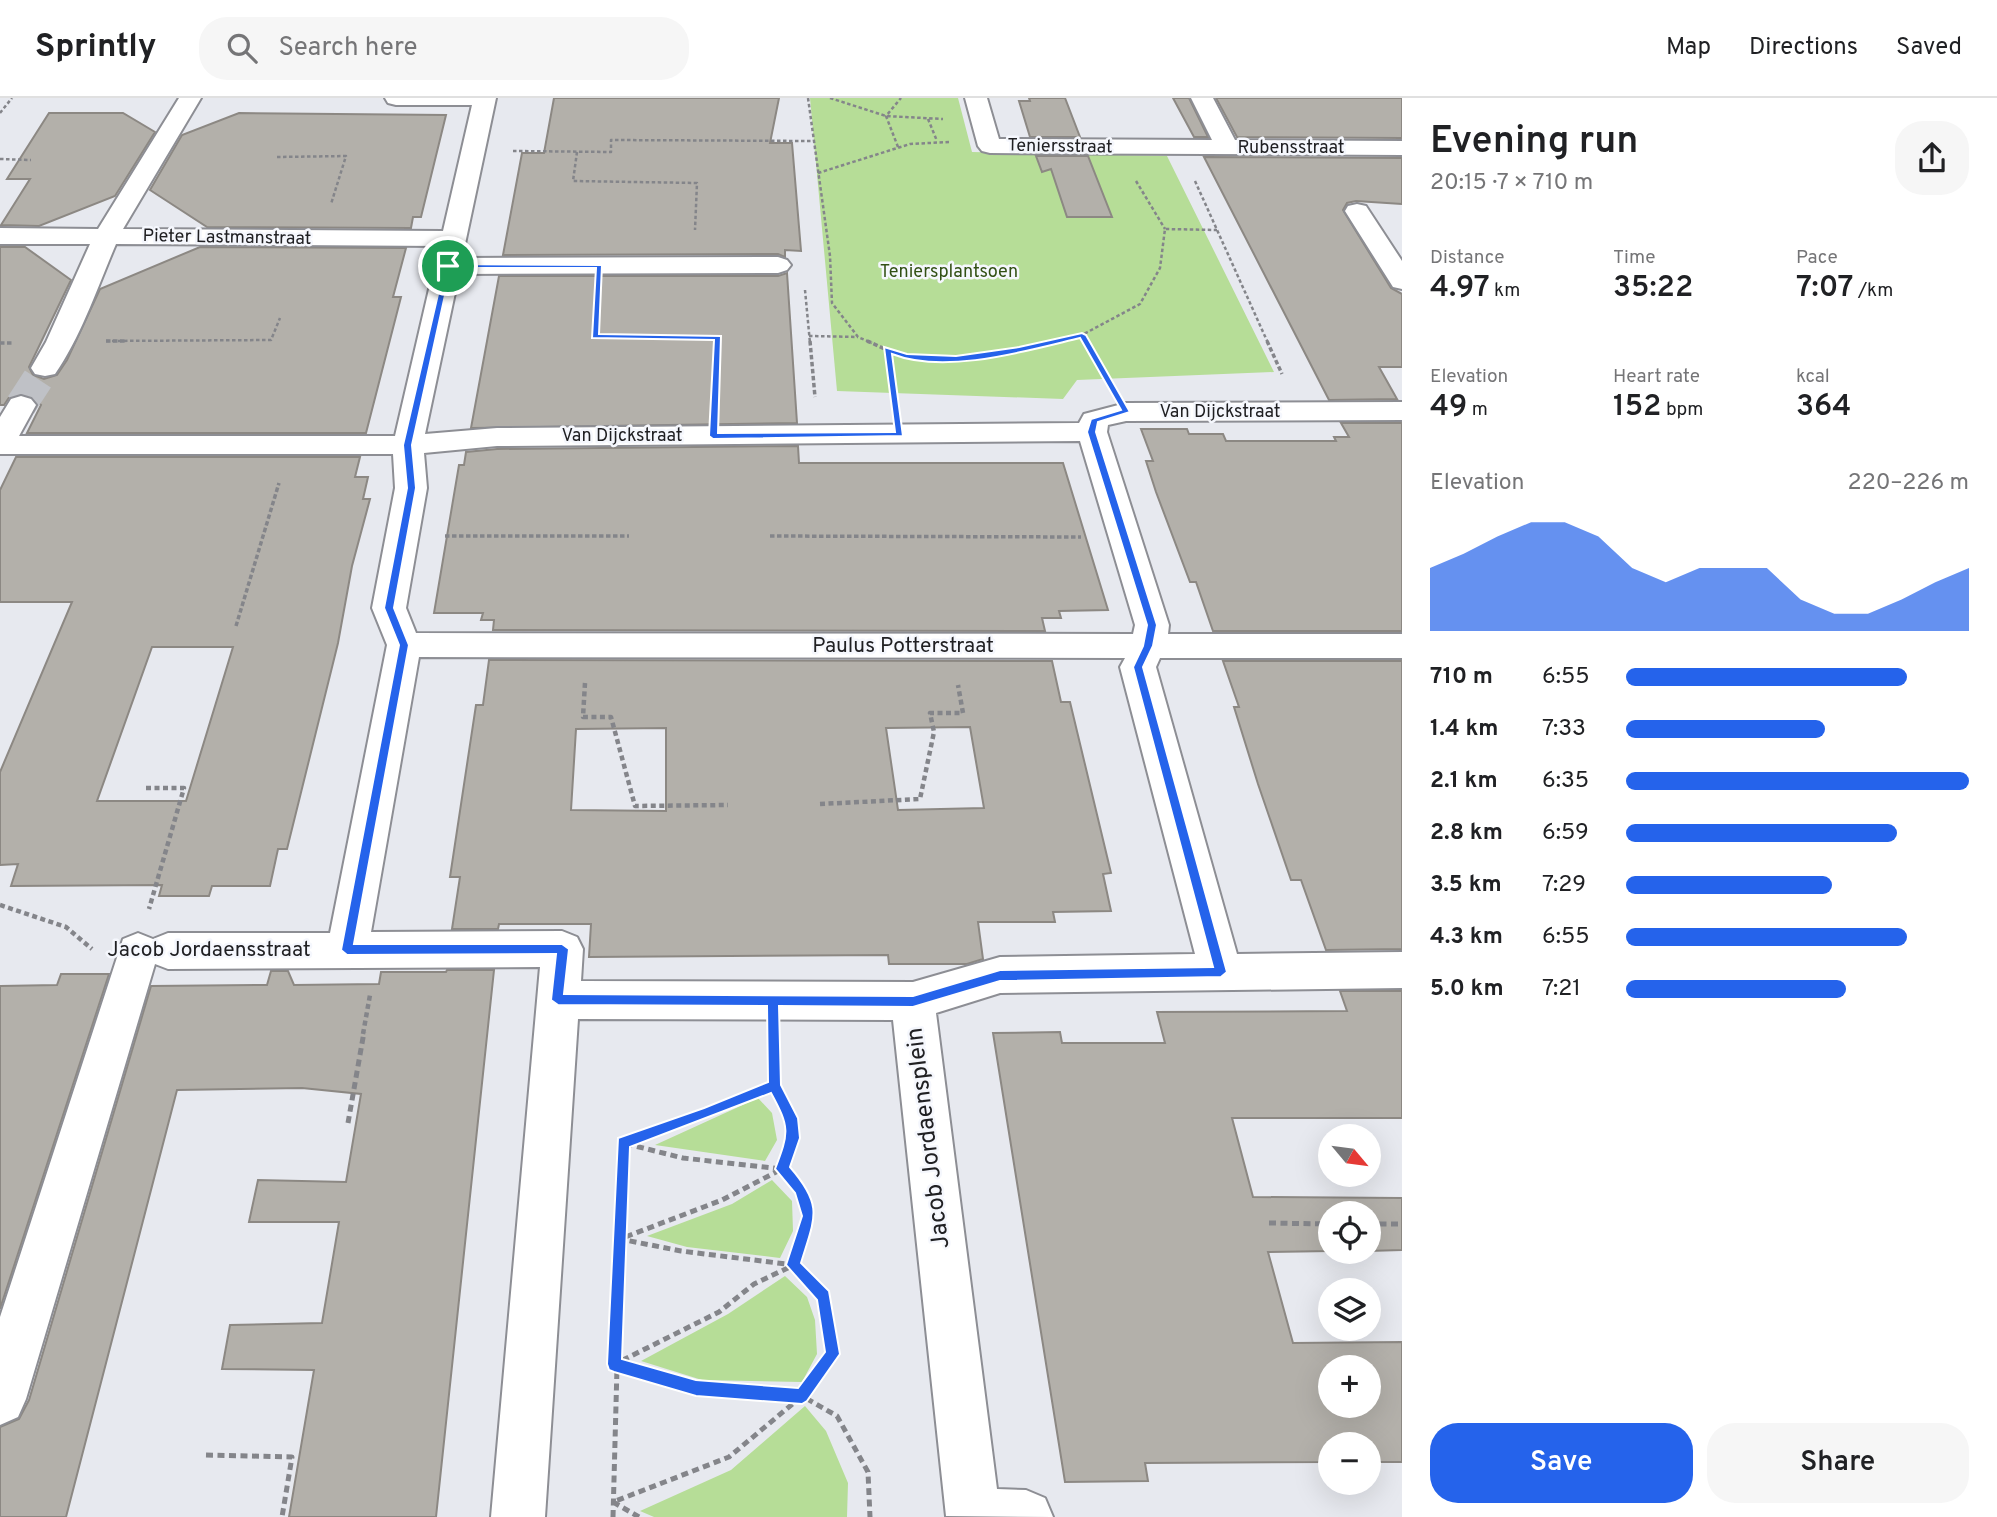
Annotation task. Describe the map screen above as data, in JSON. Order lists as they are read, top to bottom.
{
  "streets": {
    "street": [
      "Teniersstraat",
      "Rubensstraat",
      "Pieter Lastmanstraat",
      "Van Dijckstraat",
      "Paulus Potterstraat",
      "Jacob Jordaensstraat",
      "Jacob Jordaensplein"
    ]
  },
  "crossings": [
    ["Teniersstraat", "Rubensstraat"],
    ["Jacob Jordaensstraat", "Jacob Jordaensplein"]
  ],
  "parks": ["Teniersplantsoen"],
  "north": "bottom right",
  "page": {
    "header": "Sprintly",
    "search": "Search here",
    "nav": ["Map", "Directions", "Saved"],
    "heading": ["Evening run", "20:15 · 7 × 710 m"],
    "stats": [
      ["Distance", "4.97 km"],
      ["Time", "35:22"],
      ["Pace", "7:07 /km"],
      ["Elevation", "49 m"],
      ["Heart rate", "152 bpm"],
      ["kcal", "364"]
    ],
    "chart": ["Elevation", "220–226 m"],
    "list": [
      {
        "name": "710 m",
        "note": "6:55"
      },
      {
        "name": "1.4 km",
        "note": "7:33"
      },
      {
        "name": "2.1 km",
        "note": "6:35"
      },
      {
        "name": "2.8 km",
        "note": "6:59"
      },
      {
        "name": "3.5 km",
        "note": "7:29"
      },
      {
        "name": "4.3 km",
        "note": "6:55"
      },
      {
        "name": "5.0 km",
        "note": "7:21"
      }
    ],
    "map_buttons": ["+", "−"],
    "buttons": ["Save", "Share"]
  }
}
